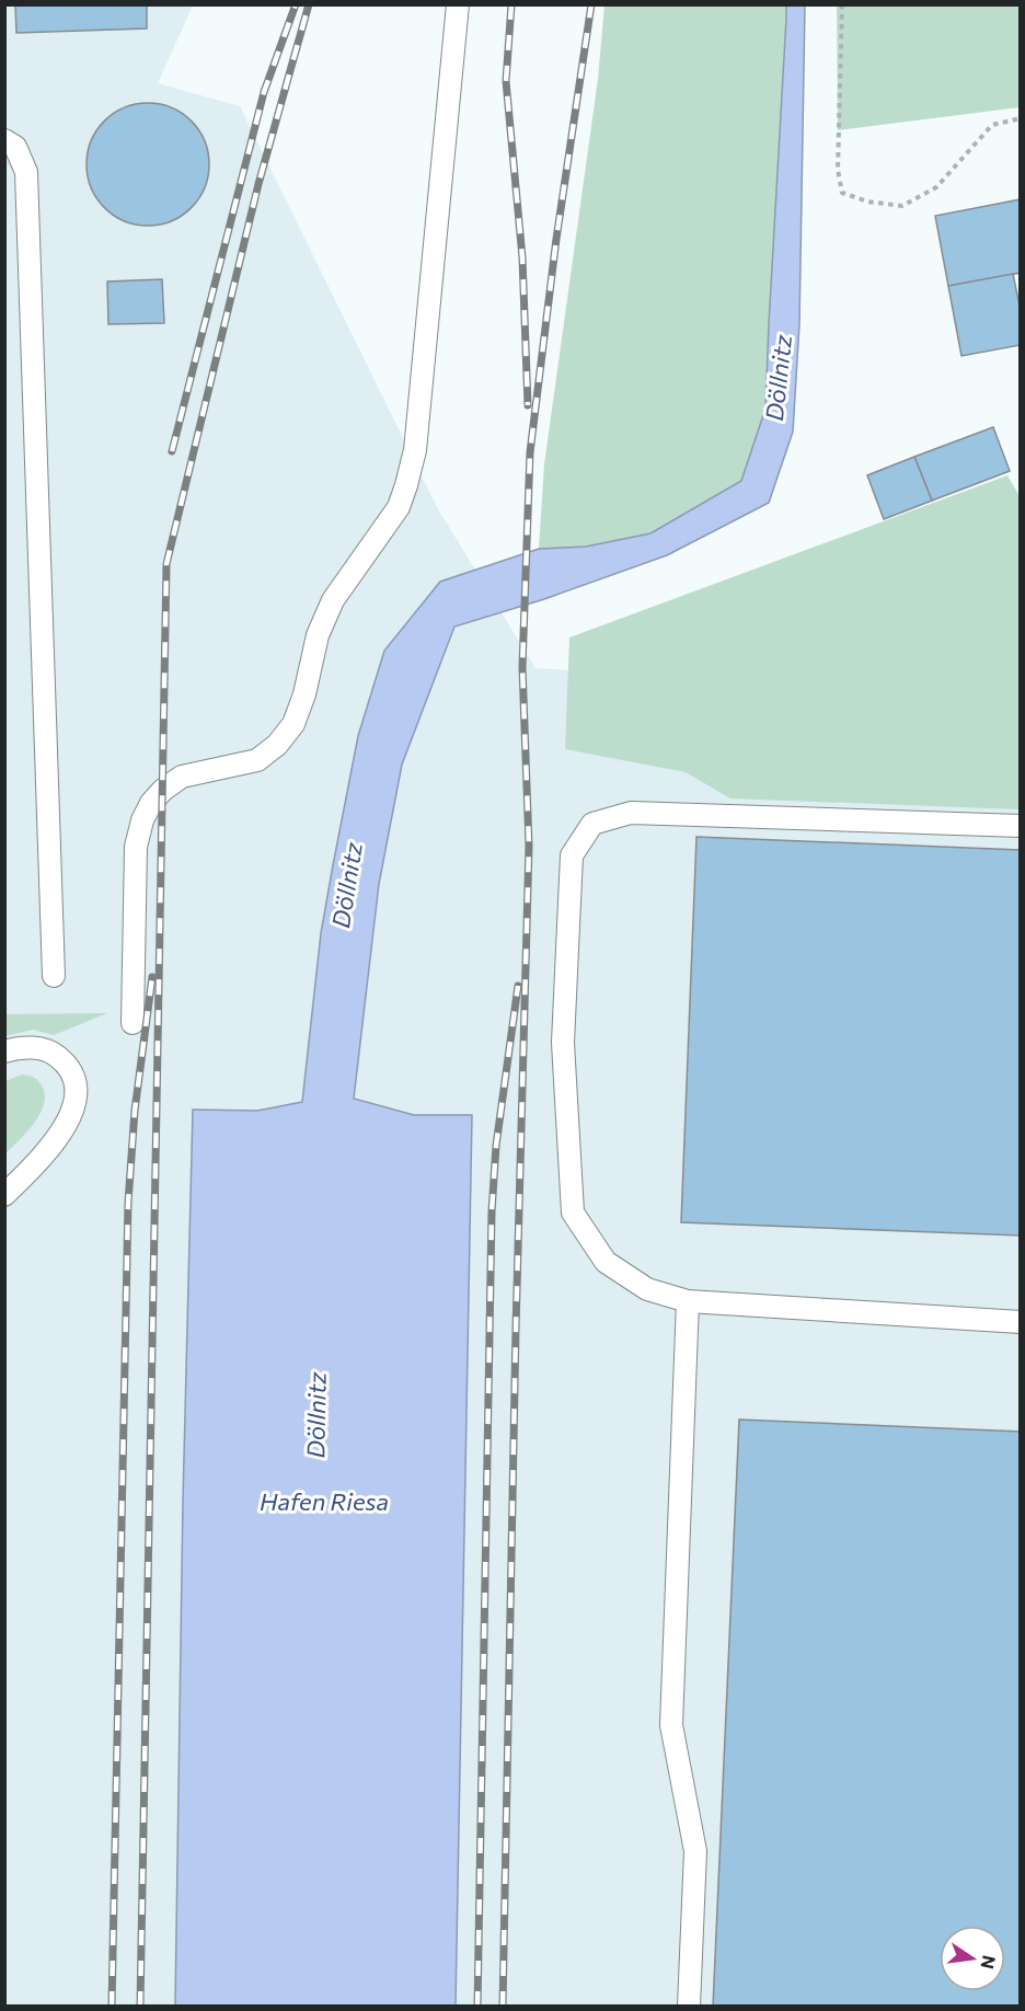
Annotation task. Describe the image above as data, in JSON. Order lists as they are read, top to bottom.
{
  "water": ["Döllnitz", "Hafen Riesa"],
  "north": "right"
}
